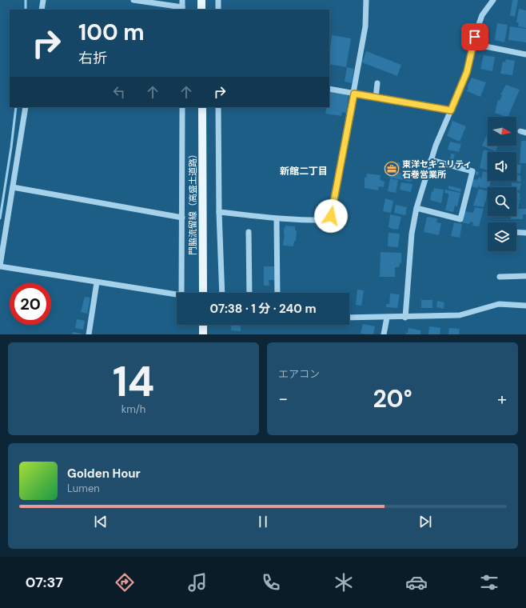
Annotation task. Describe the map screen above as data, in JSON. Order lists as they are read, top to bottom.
{
  "streets": {
    "main road": ["門脇流留線（高盛土道路）"]
  },
  "districts": ["新館二丁目"],
  "places": {
    "office": ["東洋セキュリティ 石巻営業所"]
  },
  "north": "right",
  "page": {
    "turn": ["100 m", "右折"],
    "limit": "20",
    "trip": "07:38 · 1 分 · 240 m",
    "tile": [
      ["14", "km/h"],
      "エアコン"
    ],
    "heat": ["−", "20°", "+"],
    "song": ["Golden Hour", "Lumen"],
    "tabs": "07:37"
  }
}
